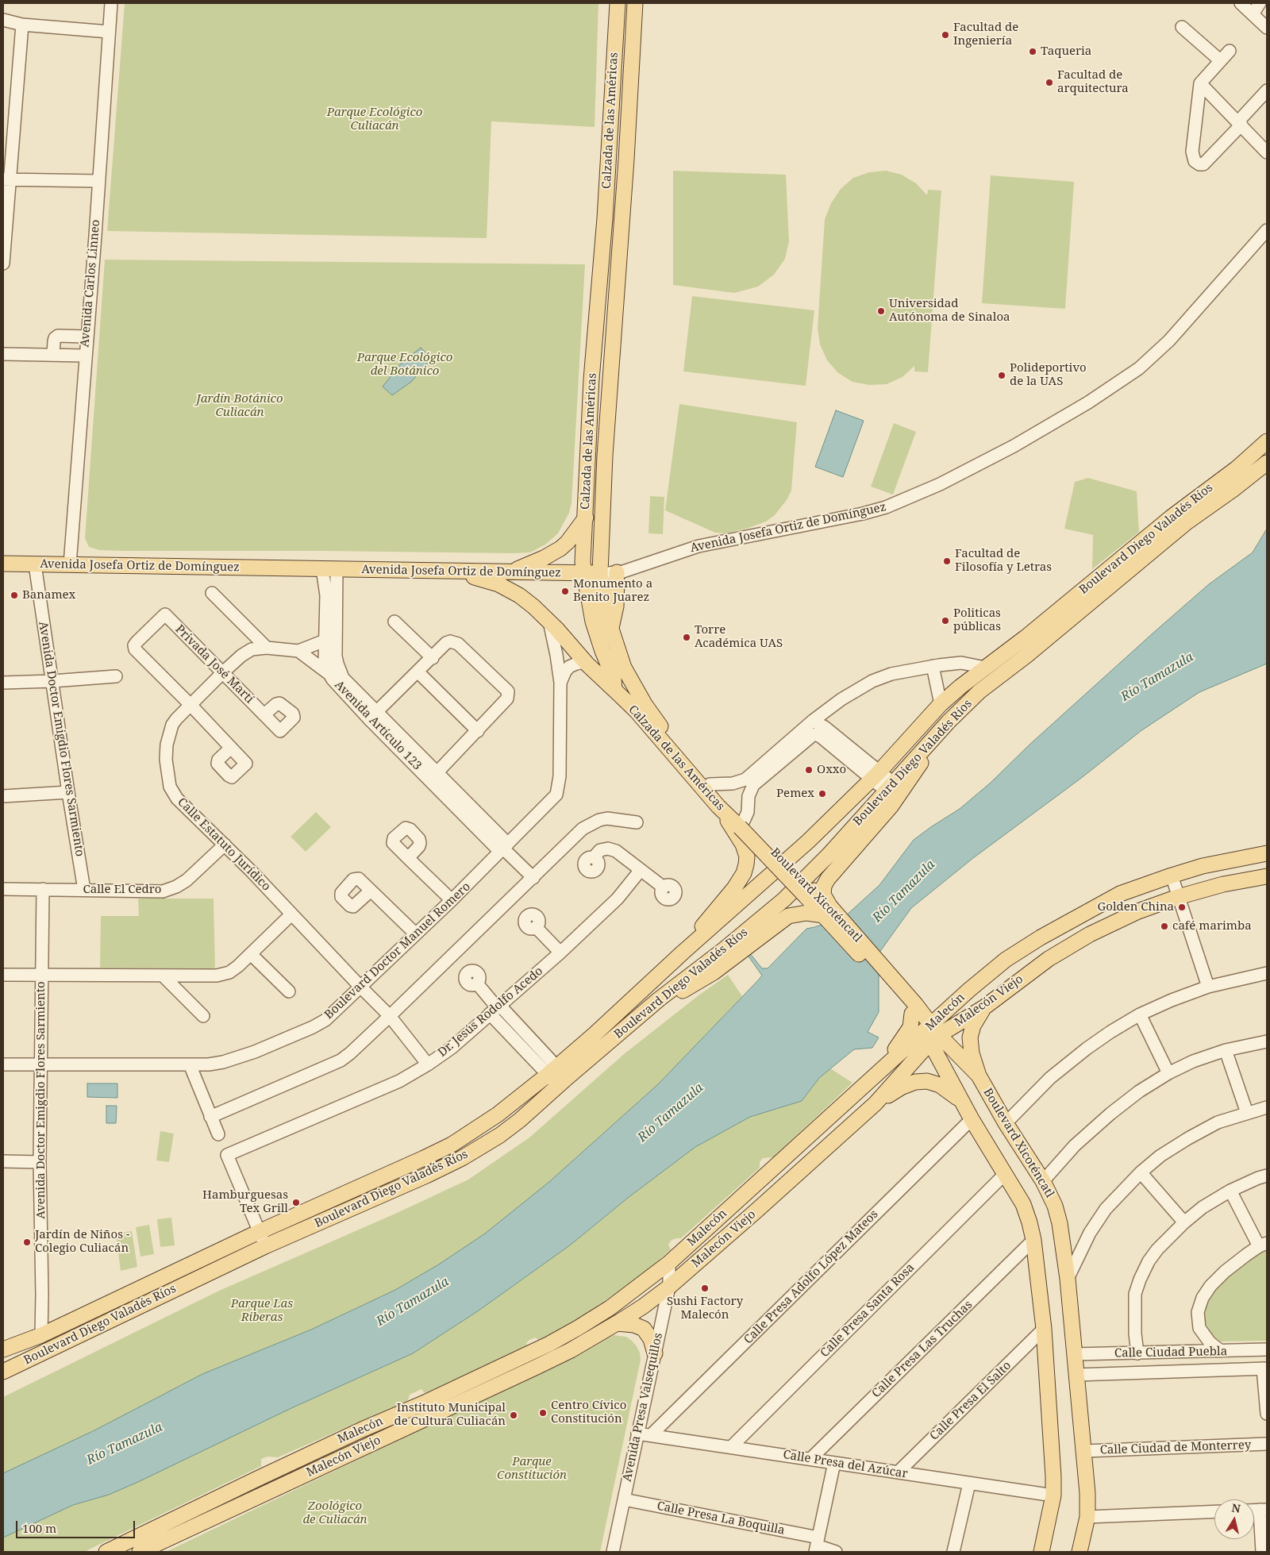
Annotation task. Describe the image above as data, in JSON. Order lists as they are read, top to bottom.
{
  "streets": {
    "main road": [
      "Calzada de las Américas",
      "Avenida Josefa Ortiz de Domínguez",
      "Boulevard Diego Valadés Ríos",
      "Boulevard Xicoténcatl",
      "Malecón Viejo",
      "Malecón"
    ],
    "street": [
      "Avenida Carlos Linneo",
      "Privada José Martí",
      "Avenida Artículo 123",
      "Avenida Doctor Emigdio Flores Sarmiento",
      "Calle Estatuto Jurídico",
      "Calle El Cedro",
      "Boulevard Doctor Manuel Romero",
      "Dr. Jesús Rodolfo Acedo",
      "Calle Presa Adolfo López Mateos",
      "Calle Presa Santa Rosa",
      "Calle Presa Las Truchas",
      "Calle Ciudad Puebla",
      "Calle Presa El Salto",
      "Avenida Presa Valsequillos",
      "Calle Ciudad de Monterrey",
      "Calle Presa del Azúcar",
      "Calle Presa La Boquilla"
    ]
  },
  "crossings": [
    ["Calzada de las Américas", "Avenida Josefa Ortiz de Domínguez"],
    ["Calzada de las Américas", "Boulevard Xicoténcatl"],
    ["Avenida Carlos Linneo", "Avenida Josefa Ortiz de Domínguez"],
    ["Avenida Josefa Ortiz de Domínguez", "Avenida Artículo 123"],
    ["Avenida Josefa Ortiz de Domínguez", "Avenida Doctor Emigdio Flores Sarmiento"],
    ["Boulevard Diego Valadés Ríos", "Avenida Doctor Emigdio Flores Sarmiento"],
    ["Boulevard Diego Valadés Ríos", "Dr. Jesús Rodolfo Acedo"],
    ["Privada José Martí", "Calle Estatuto Jurídico"],
    ["Avenida Artículo 123", "Boulevard Doctor Manuel Romero"],
    ["Avenida Doctor Emigdio Flores Sarmiento", "Calle El Cedro"],
    ["Avenida Doctor Emigdio Flores Sarmiento", "Boulevard Doctor Manuel Romero"],
    ["Calle Estatuto Jurídico", "Calle El Cedro"],
    ["Calle Estatuto Jurídico", "Boulevard Doctor Manuel Romero"],
    ["Calle Estatuto Jurídico", "Dr. Jesús Rodolfo Acedo"],
    ["Boulevard Xicoténcatl", "Malecón Viejo"],
    ["Boulevard Xicoténcatl", "Malecón"],
    ["Boulevard Xicoténcatl", "Calle Presa Adolfo López Mateos"],
    ["Boulevard Xicoténcatl", "Calle Presa Santa Rosa"],
    ["Boulevard Xicoténcatl", "Calle Presa Las Truchas"],
    ["Boulevard Xicoténcatl", "Calle Ciudad Puebla"],
    ["Boulevard Xicoténcatl", "Calle Presa El Salto"],
    ["Boulevard Xicoténcatl", "Calle Ciudad de Monterrey"],
    ["Boulevard Xicoténcatl", "Calle Presa del Azúcar"],
    ["Malecón Viejo", "Malecón"],
    ["Malecón Viejo", "Avenida Presa Valsequillos"],
    ["Malecón", "Avenida Presa Valsequillos"],
    ["Calle Presa Adolfo López Mateos", "Calle Presa del Azúcar"],
    ["Calle Presa Santa Rosa", "Calle Presa del Azúcar"],
    ["Calle Presa Las Truchas", "Calle Presa del Azúcar"],
    ["Calle Presa El Salto", "Calle Presa del Azúcar"],
    ["Avenida Presa Valsequillos", "Calle Presa del Azúcar"],
    ["Avenida Presa Valsequillos", "Calle Presa La Boquilla"]
  ],
  "water": ["Río Tamazula"],
  "parks": [
    "Parque Ecológico Culiacán",
    "Parque Ecológico del Botánico",
    "Jardín Botánico Culiacán",
    "Parque Las Riberas",
    "Parque Constitución",
    "Zoológico de Culiacán"
  ],
  "places": [
    "Facultad de Ingeniería",
    "Taqueria",
    "Facultad de arquitectura",
    "Universidad Autónoma de Sinaloa",
    "Polideportivo de la UAS",
    "Facultad de Filosofía y Letras",
    "Monumento a Benito Juarez",
    "Banamex",
    "Politicas públicas",
    "Torre Académica UAS",
    "Oxxo",
    "Pemex",
    "Golden China",
    "café marimba",
    "Hamburguesas Tex Grill",
    "Jardín de Niños - Colegio Culiacán",
    "Sushi Factory Malecón",
    "Centro Cívico Constitución",
    "Instituto Municipal de Cultura Culiacán"
  ],
  "scale_bar": "100 m",
  "north": "top"
}
